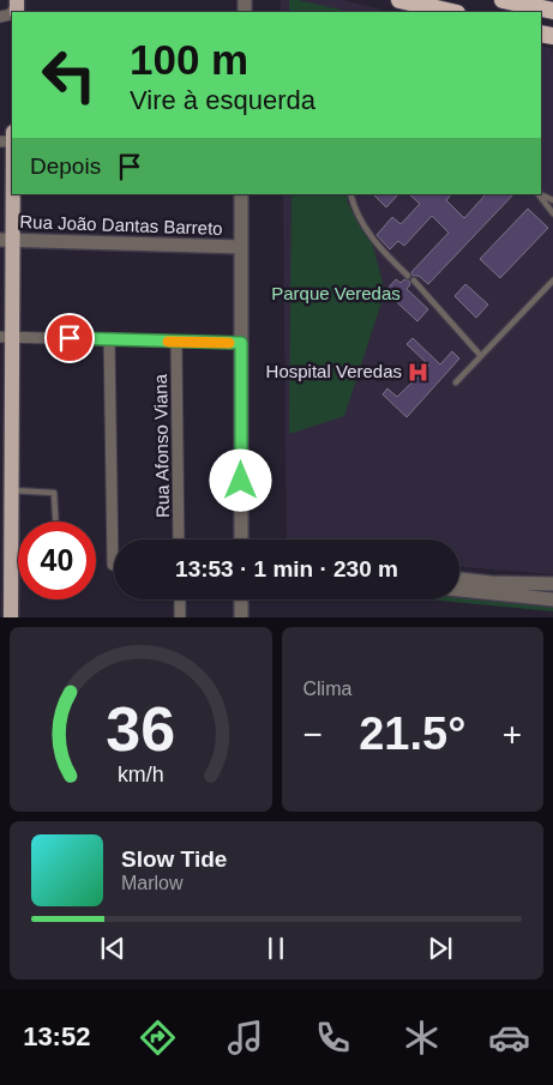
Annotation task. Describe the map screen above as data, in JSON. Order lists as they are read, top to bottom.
{
  "streets": {
    "street": ["Rua João Dantas Barreto", "Rua Afonso Viana"]
  },
  "parks": ["Parque Veredas"],
  "places": {
    "hospital": ["Hospital Veredas"]
  },
  "page": {
    "turn": ["100 m", "Vire à esquerda"],
    "then": "Depois",
    "limit": "40",
    "trip": "13:53 · 1 min · 230 m",
    "tile": "Clima",
    "heat": ["−", "21.5°", "+"],
    "song": ["Slow Tide", "Marlow"],
    "tabs": "13:52",
    "gauge": ["36", "km/h"]
  }
}
